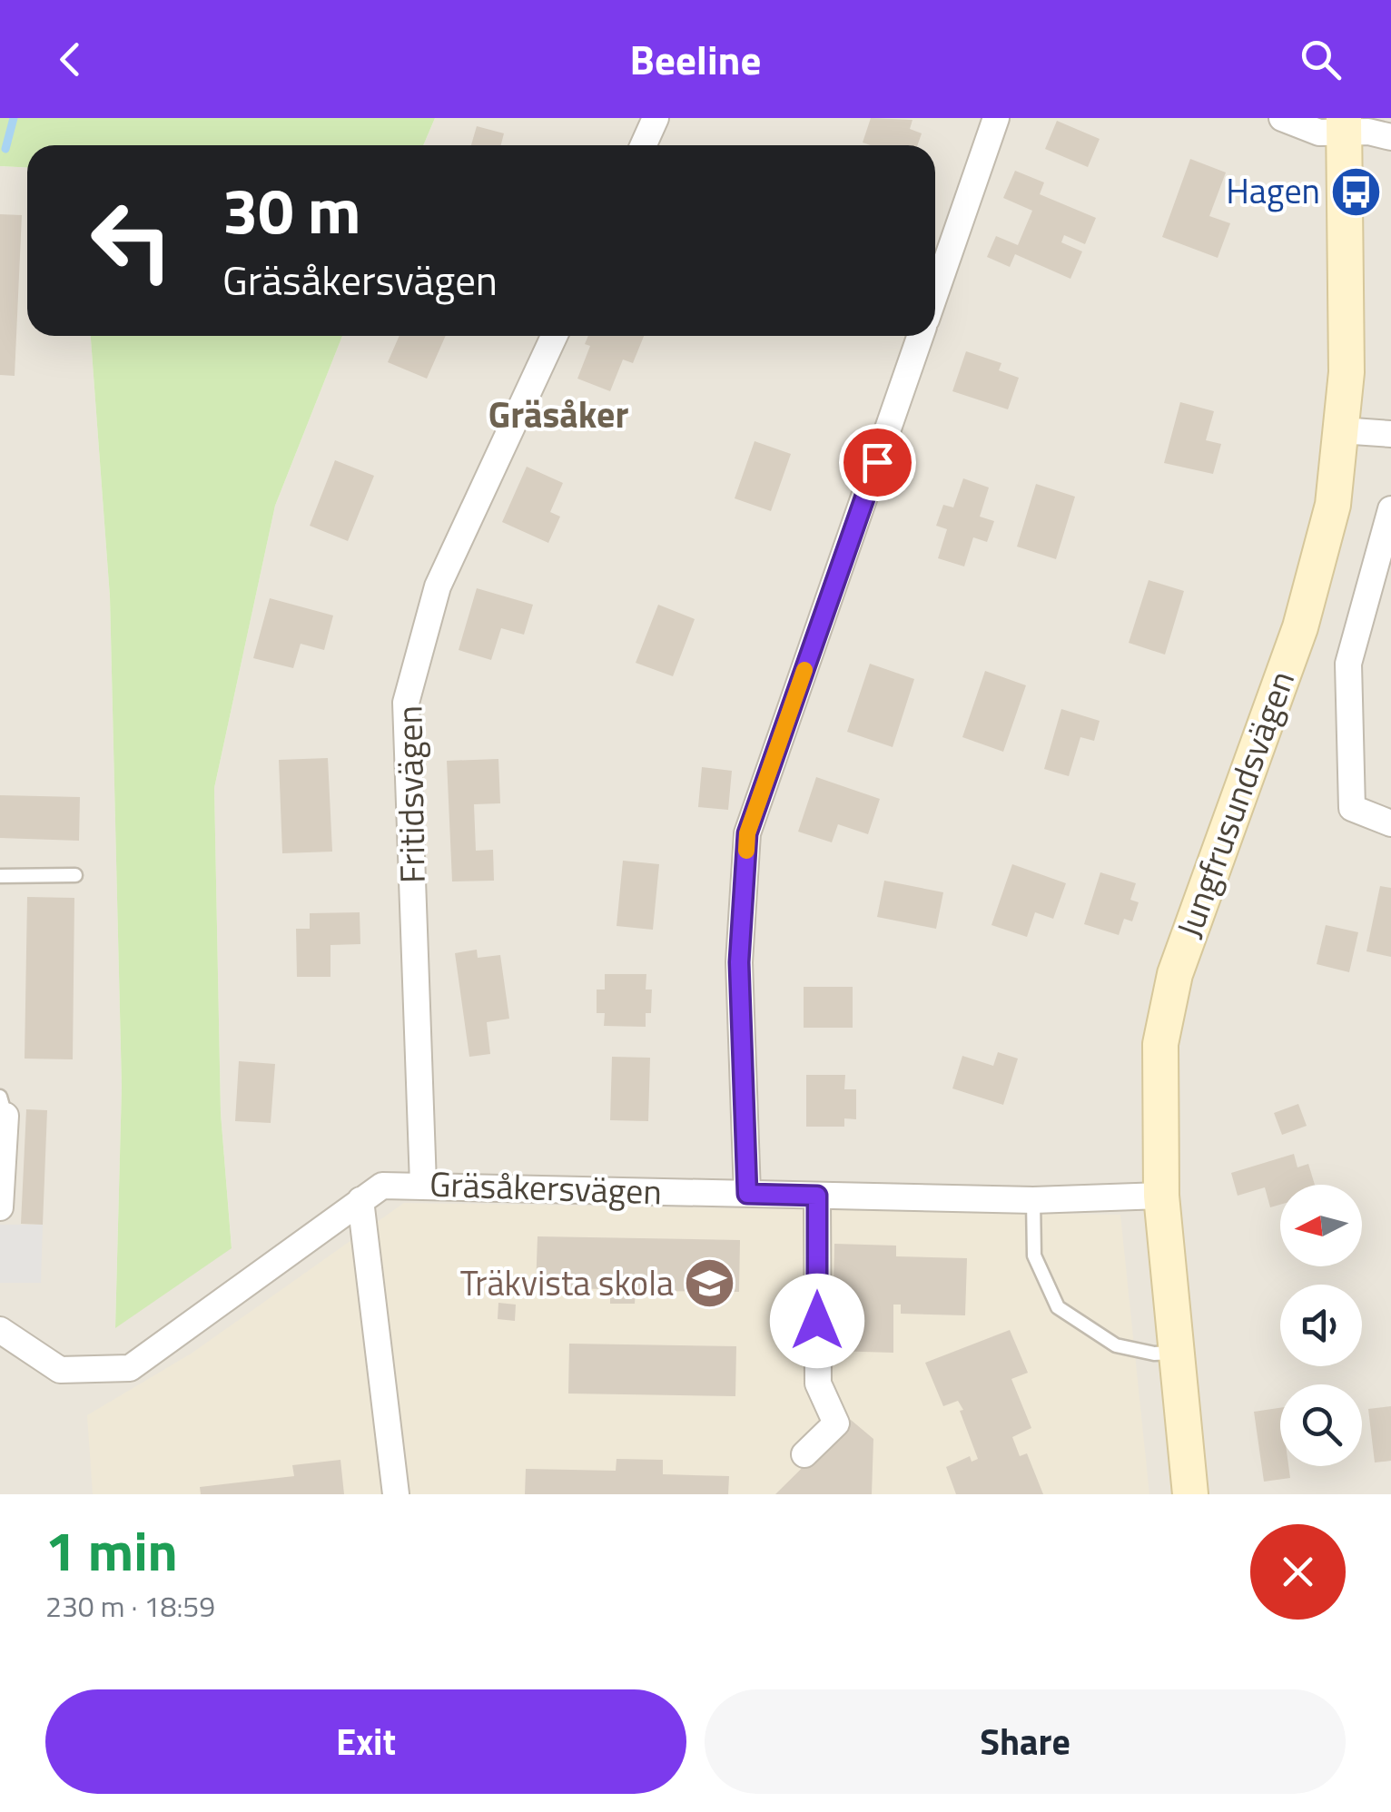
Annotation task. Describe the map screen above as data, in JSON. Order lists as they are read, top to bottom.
{
  "streets": {
    "street": ["Fritidsvägen", "Jungfrusundsvägen", "Gräsåkersvägen"]
  },
  "crossings": [
    ["Fritidsvägen", "Gräsåkersvägen"],
    ["Jungfrusundsvägen", "Gräsåkersvägen"]
  ],
  "districts": ["Gräsåker"],
  "places": {
    "bus stop": ["Hagen"],
    "school or university": ["Träkvista skola"]
  },
  "north": "left",
  "page": {
    "header": "Beeline",
    "turn": ["30 m", "Gräsåkersvägen"],
    "heading": ["1 min", "230 m · 18:59"],
    "buttons": ["Exit", "Share"]
  }
}
